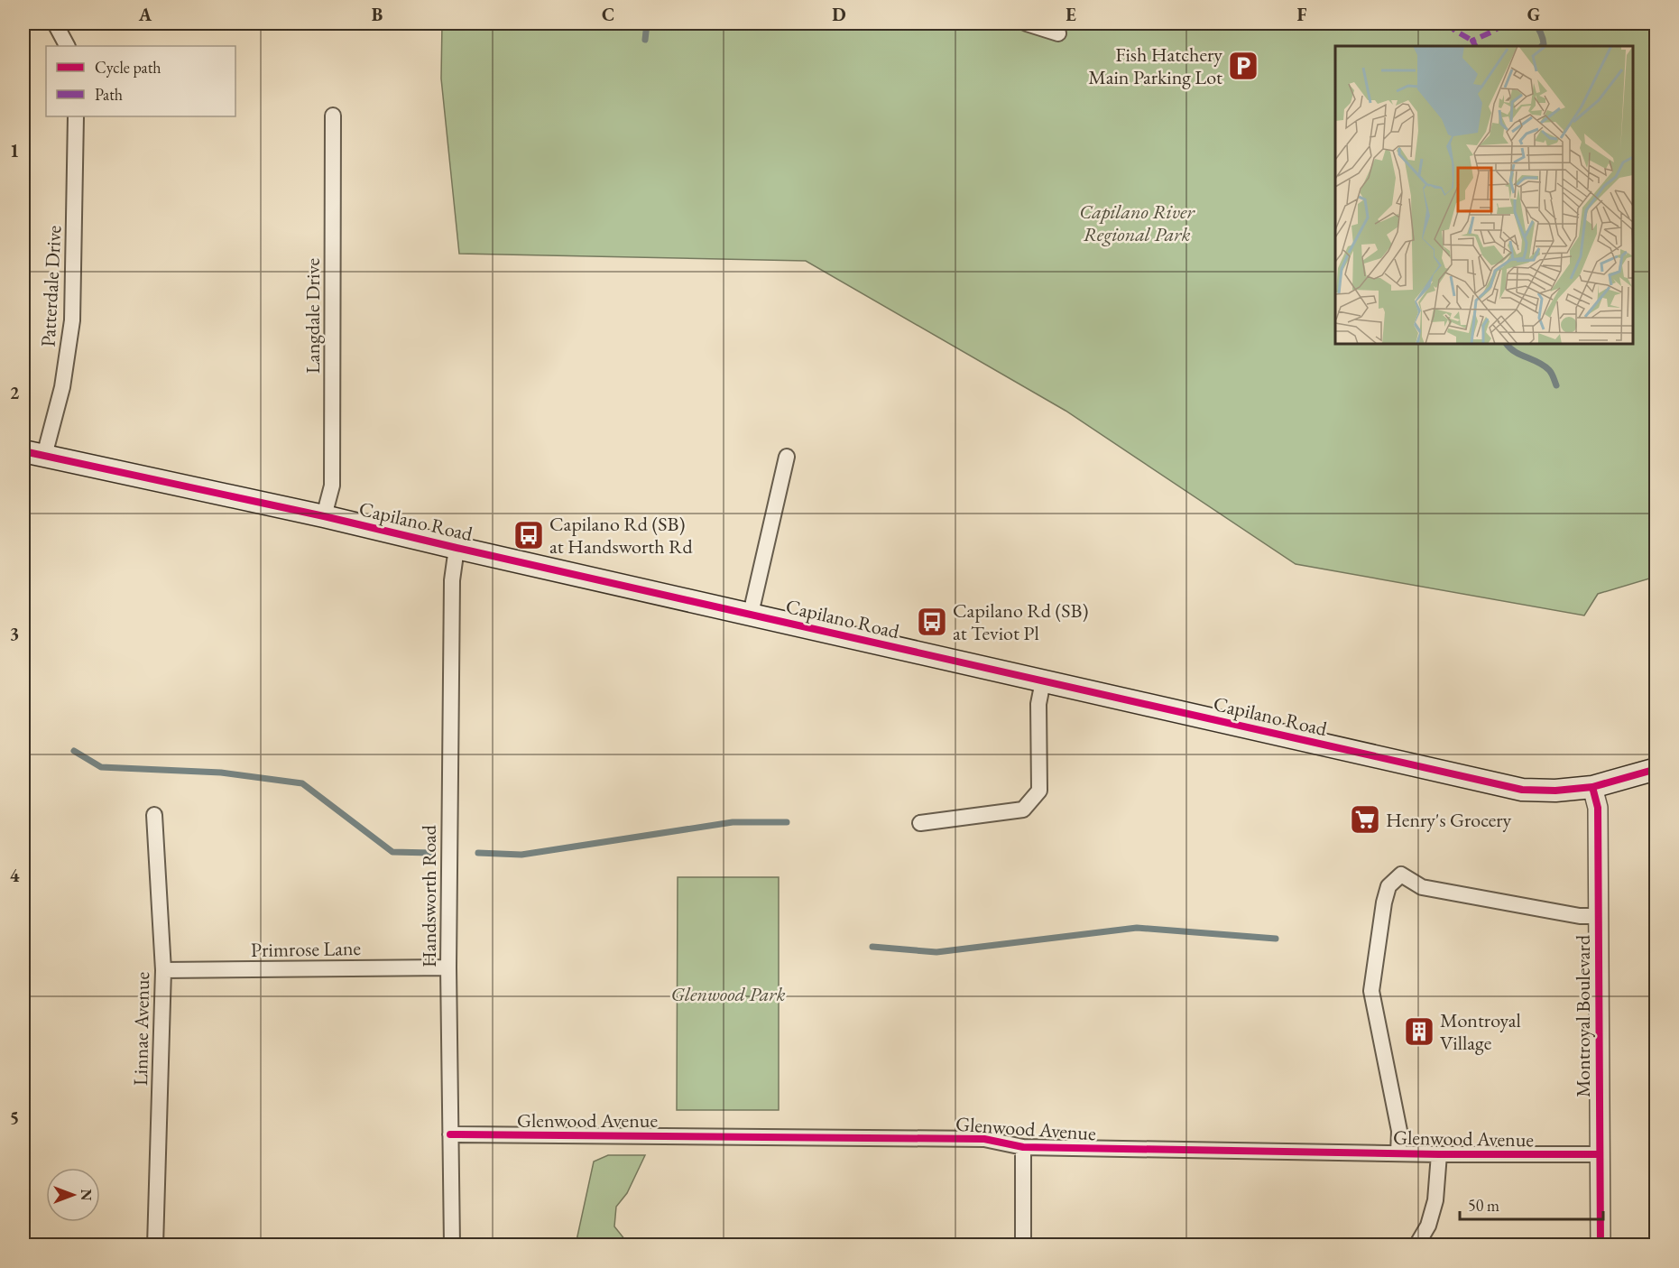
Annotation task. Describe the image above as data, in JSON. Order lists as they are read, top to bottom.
{
  "streets": {
    "main road": ["Capilano Road"],
    "street": [
      "Patterdale Drive",
      "Langdale Drive",
      "Handsworth Road",
      "Primrose Lane",
      "Montroyal Boulevard",
      "Linnae Avenue",
      "Glenwood Avenue"
    ]
  },
  "crossings": [
    ["Patterdale Drive", "Capilano Road"],
    ["Langdale Drive", "Capilano Road"],
    ["Capilano Road", "Handsworth Road"],
    ["Capilano Road", "Montroyal Boulevard"],
    ["Handsworth Road", "Primrose Lane"],
    ["Handsworth Road", "Glenwood Avenue"],
    ["Primrose Lane", "Linnae Avenue"],
    ["Montroyal Boulevard", "Glenwood Avenue"]
  ],
  "parks": ["Capilano River Regional Park", "Glenwood Park"],
  "places": {
    "parking": ["Fish Hatchery Main Parking Lot"],
    "bus stop": ["Capilano Rd (SB) at Handsworth Rd", "Capilano Rd (SB) at Teviot Pl"],
    "supermarket": ["Henry's Grocery"],
    "building": ["Montroyal Village"]
  },
  "legend": ["Cycle path", "Path"],
  "scale_bar": "50 m",
  "north": "right",
  "grid": {
    "columns": [
      "A",
      "B",
      "C",
      "D",
      "E",
      "F",
      "G"
    ],
    "rows": [
      "1",
      "2",
      "3",
      "4",
      "5"
    ]
  }
}
